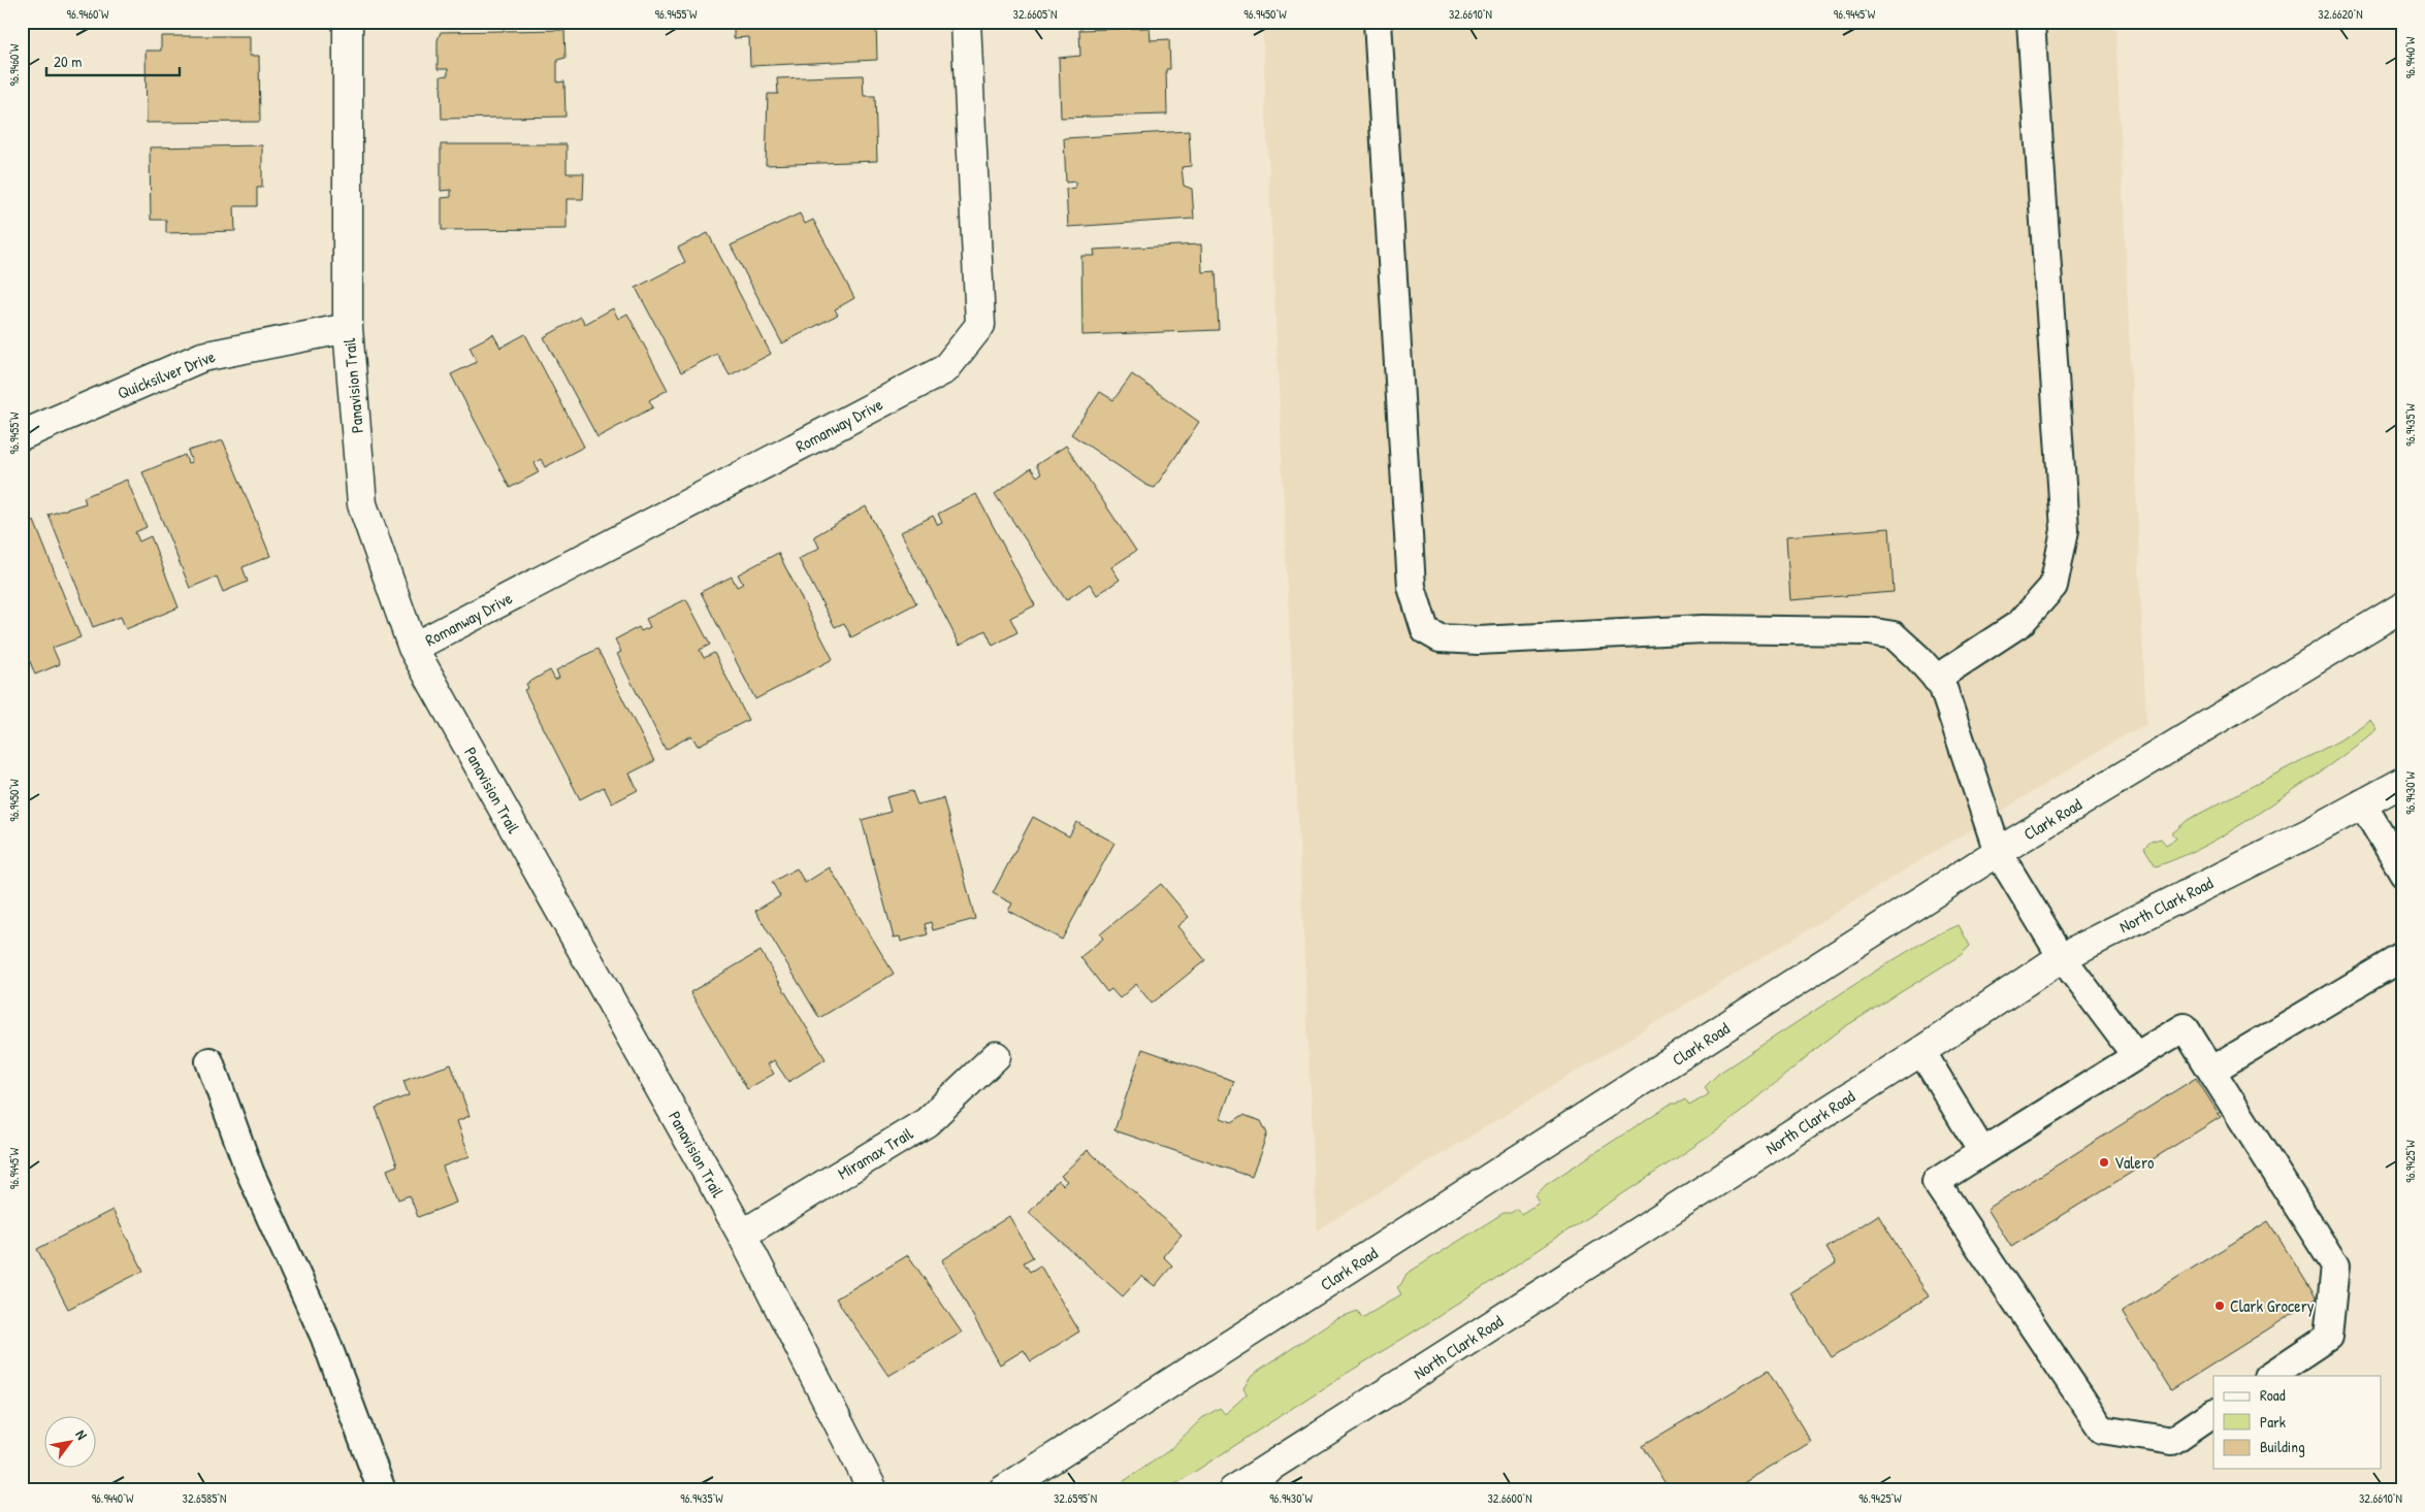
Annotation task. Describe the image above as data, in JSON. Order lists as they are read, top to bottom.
{
  "streets": {
    "street": [
      "Quicksilver Drive",
      "Panavision Trail",
      "Romanway Drive",
      "Clark Road",
      "North Clark Road",
      "Miramax Trail"
    ]
  },
  "crossings": [
    ["Quicksilver Drive", "Panavision Trail"],
    ["Panavision Trail", "Romanway Drive"],
    ["Panavision Trail", "Miramax Trail"]
  ],
  "places": ["Valero", "Clark Grocery"],
  "legend": ["Road", "Park", "Building"],
  "scale_bar": "20 m",
  "north": "top right",
  "coordinates": [
    "96.9460°W",
    "96.9455°W",
    "32.6605°N",
    "96.9450°W",
    "32.6610°N",
    "96.9445°W",
    "32.6620°N",
    "96.9440°W",
    "96.9435°W",
    "96.9430°W",
    "96.9425°W",
    "32.6585°N",
    "32.6595°N",
    "32.6600°N"
  ]
}
